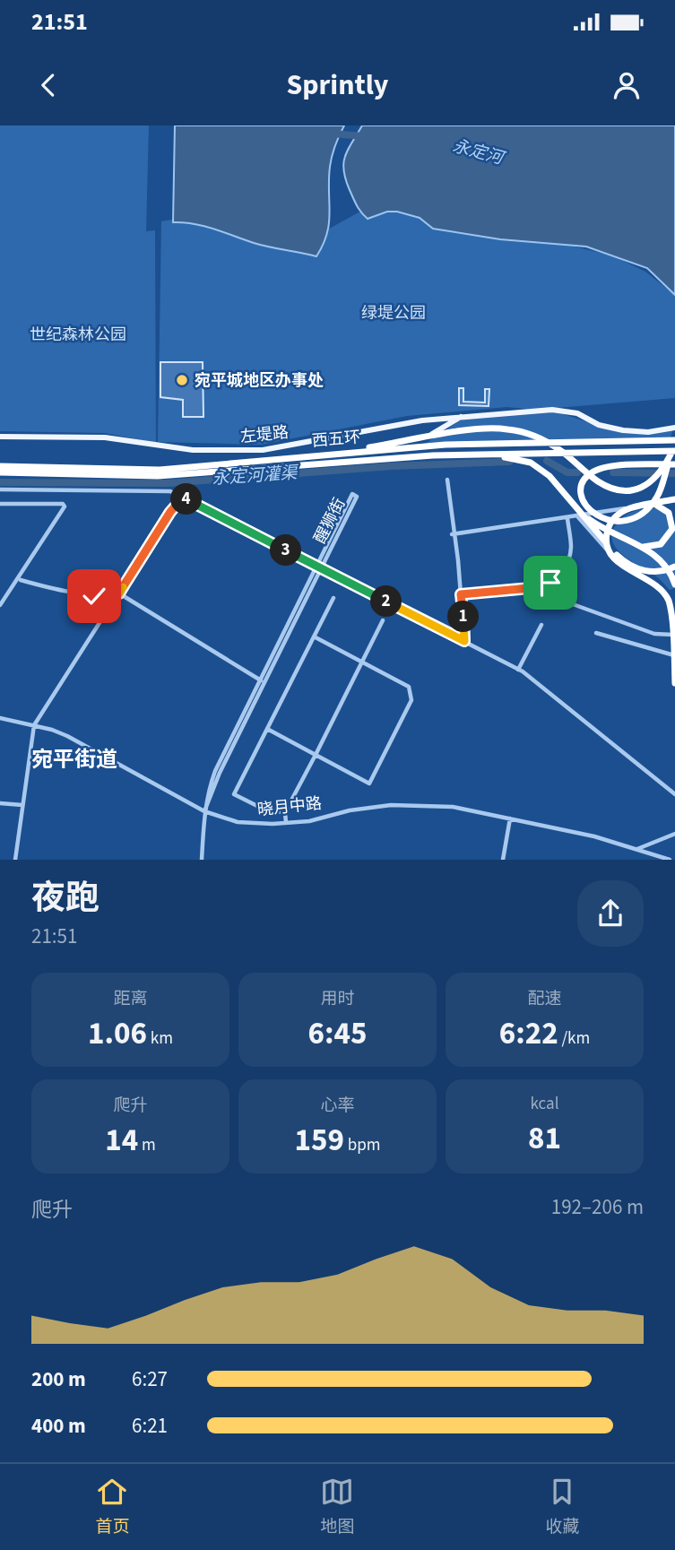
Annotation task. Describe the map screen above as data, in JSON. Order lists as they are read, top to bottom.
{
  "streets": {
    "highway": ["西五环"],
    "main road": ["左堤路"],
    "street": ["醒狮街", "晓月中路"]
  },
  "crossings": [
    ["醒狮街", "晓月中路"]
  ],
  "districts": ["宛平街道"],
  "water": ["永定河", "永定河灌渠"],
  "parks": ["绿堤公园", "世纪森林公园"],
  "places": ["宛平城地区办事处"],
  "page": {
    "status": "21:51",
    "header": "Sprintly",
    "pins": [
      "4",
      "3",
      "2",
      "1"
    ],
    "heading": ["夜跑", "21:51"],
    "stats": [
      ["距离", "1.06 km"],
      ["用时", "6:45"],
      ["配速", "6:22 /km"],
      ["爬升", "14 m"],
      ["心率", "159 bpm"],
      ["kcal", "81"]
    ],
    "chart": ["爬升", "192–206 m"],
    "list": [
      {
        "name": "200 m",
        "note": "6:27"
      },
      {
        "name": "400 m",
        "note": "6:21"
      }
    ],
    "tabs": ["首页", "地图", "收藏"]
  }
}
